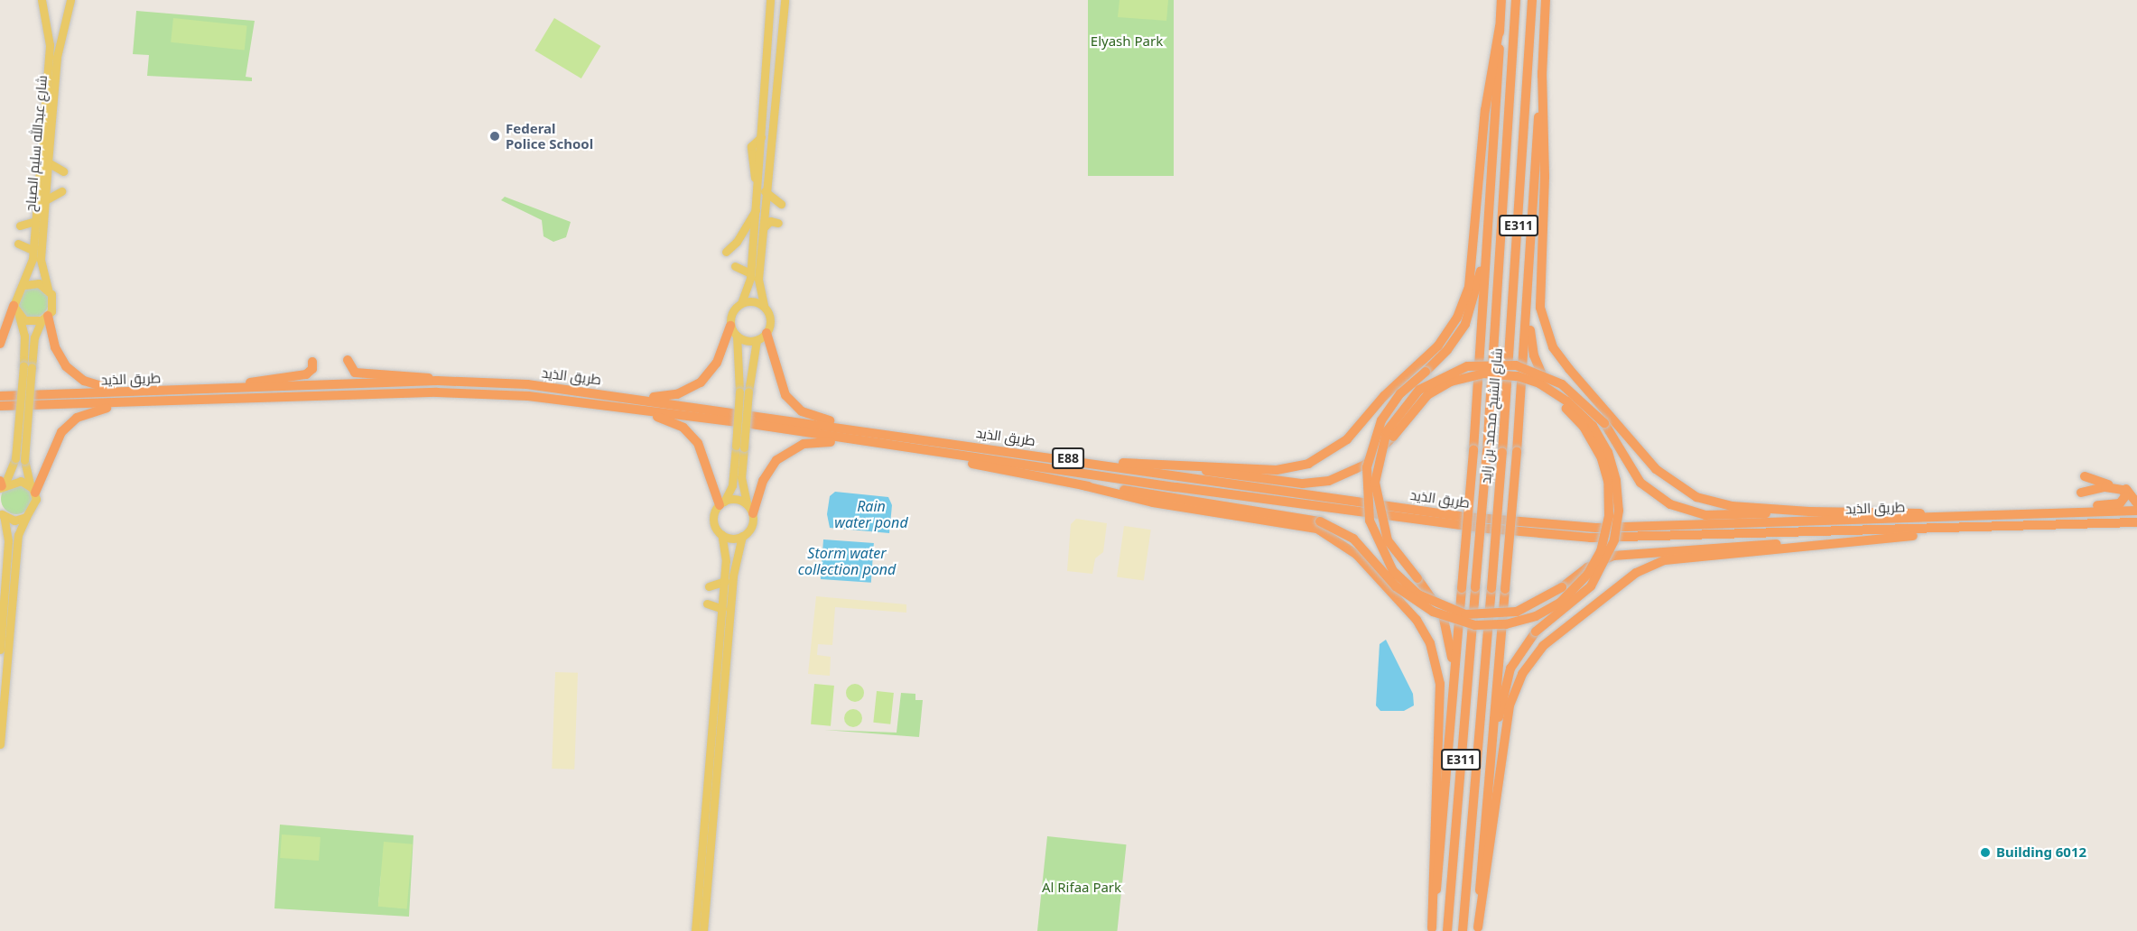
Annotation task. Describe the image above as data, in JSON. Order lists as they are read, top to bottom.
{
  "streets": {
    "highway": [
      "E311",
      "طريق الذيد",
      "شارع الشيخ محمد بن زايد",
      "E88"
    ],
    "main road": ["شارع عبدالله سليم الصباح"]
  },
  "water": ["Rain water pond", "Storm water collection pond"],
  "parks": ["Elyash Park", "Al Rifaa Park"],
  "places": ["Federal Police School", "Building 6012"]
}
